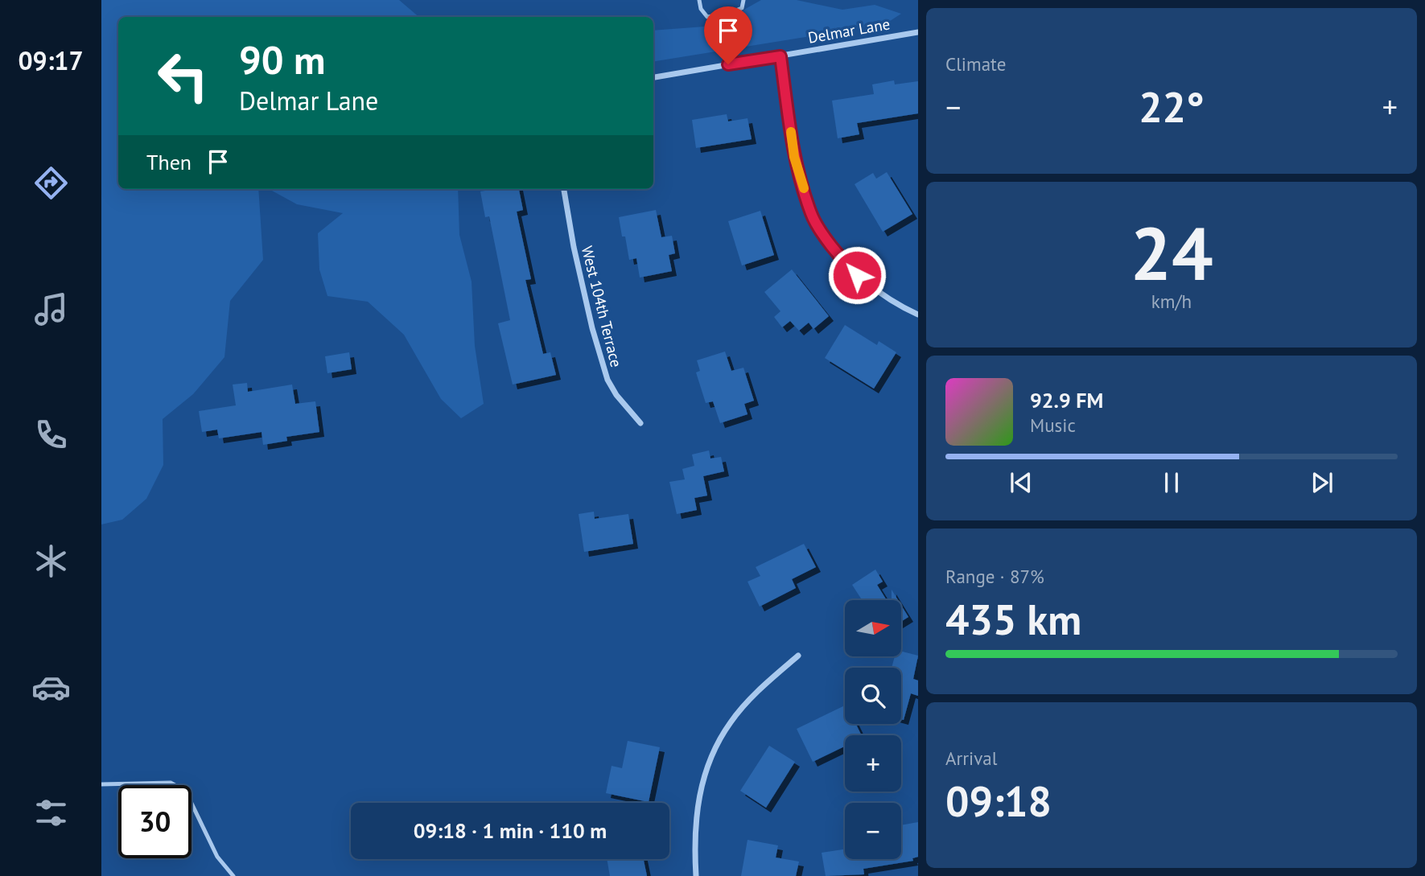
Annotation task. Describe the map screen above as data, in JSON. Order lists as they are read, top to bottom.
{
  "streets": {
    "street": ["Delmar Lane", "West 104th Terrace"]
  },
  "north": "right",
  "page": {
    "tabs": "09:17",
    "tile": [
      "Climate",
      ["24", "km/h"],
      ["Range · 87%", "435 km"],
      ["Arrival", "09:18"]
    ],
    "turn": ["90 m", "Delmar Lane"],
    "heat": ["−", "22°", "+"],
    "then": "Then",
    "song": ["92.9 FM", "Music"],
    "map_buttons": ["+", "−"],
    "limit": "30",
    "trip": "09:18 · 1 min · 110 m"
  }
}
